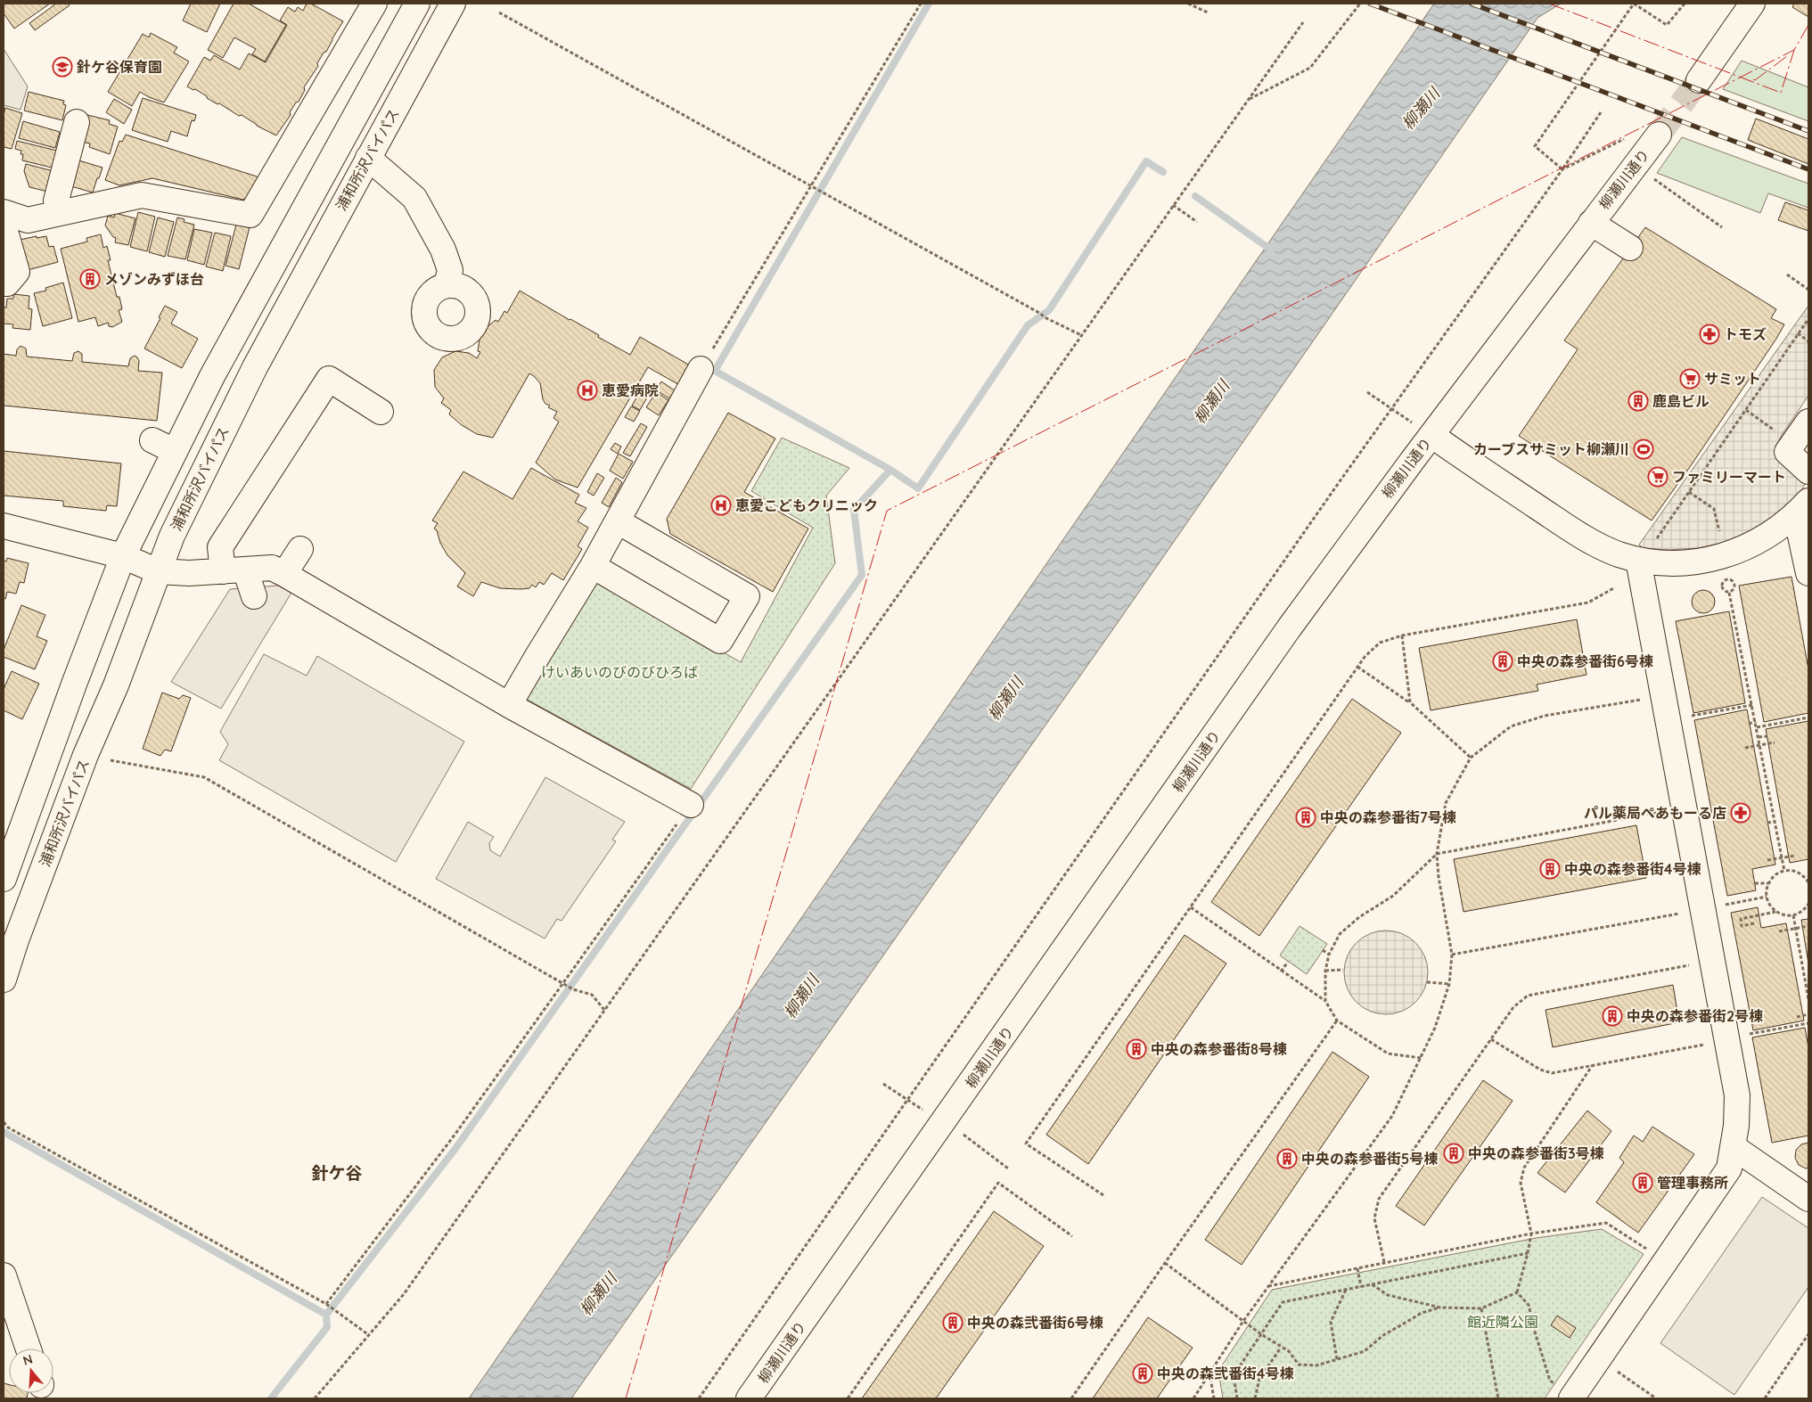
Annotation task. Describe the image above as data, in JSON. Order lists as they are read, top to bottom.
{
  "streets": {
    "main road": ["浦和所沢バイパス", "柳瀬川通り"]
  },
  "districts": ["針ケ谷"],
  "water": ["柳瀬川"],
  "parks": ["けいあいのびのびひろば", "館近隣公園"],
  "places": {
    "school or university": ["針ケ谷保育園"],
    "building": [
      "メゾンみずほ台",
      "鹿島ビル",
      "中央の森参番街6号棟",
      "中央の森参番街7号棟",
      "中央の森参番街4号棟",
      "中央の森参番街2号棟",
      "中央の森参番街8号棟",
      "中央の森参番街3号棟",
      "中央の森参番街5号棟",
      "管理事務所",
      "中央の森弐番街6号棟",
      "中央の森弐番街4号棟"
    ],
    "pharmacy": ["トモズ", "パル薬局ぺあもーる店"],
    "supermarket": ["サミット", "ファミリーマート"],
    "hospital": ["恵愛病院", "恵愛こどもクリニック"],
    "sports": ["カーブスサミット柳瀬川"]
  },
  "north": "top"
}
